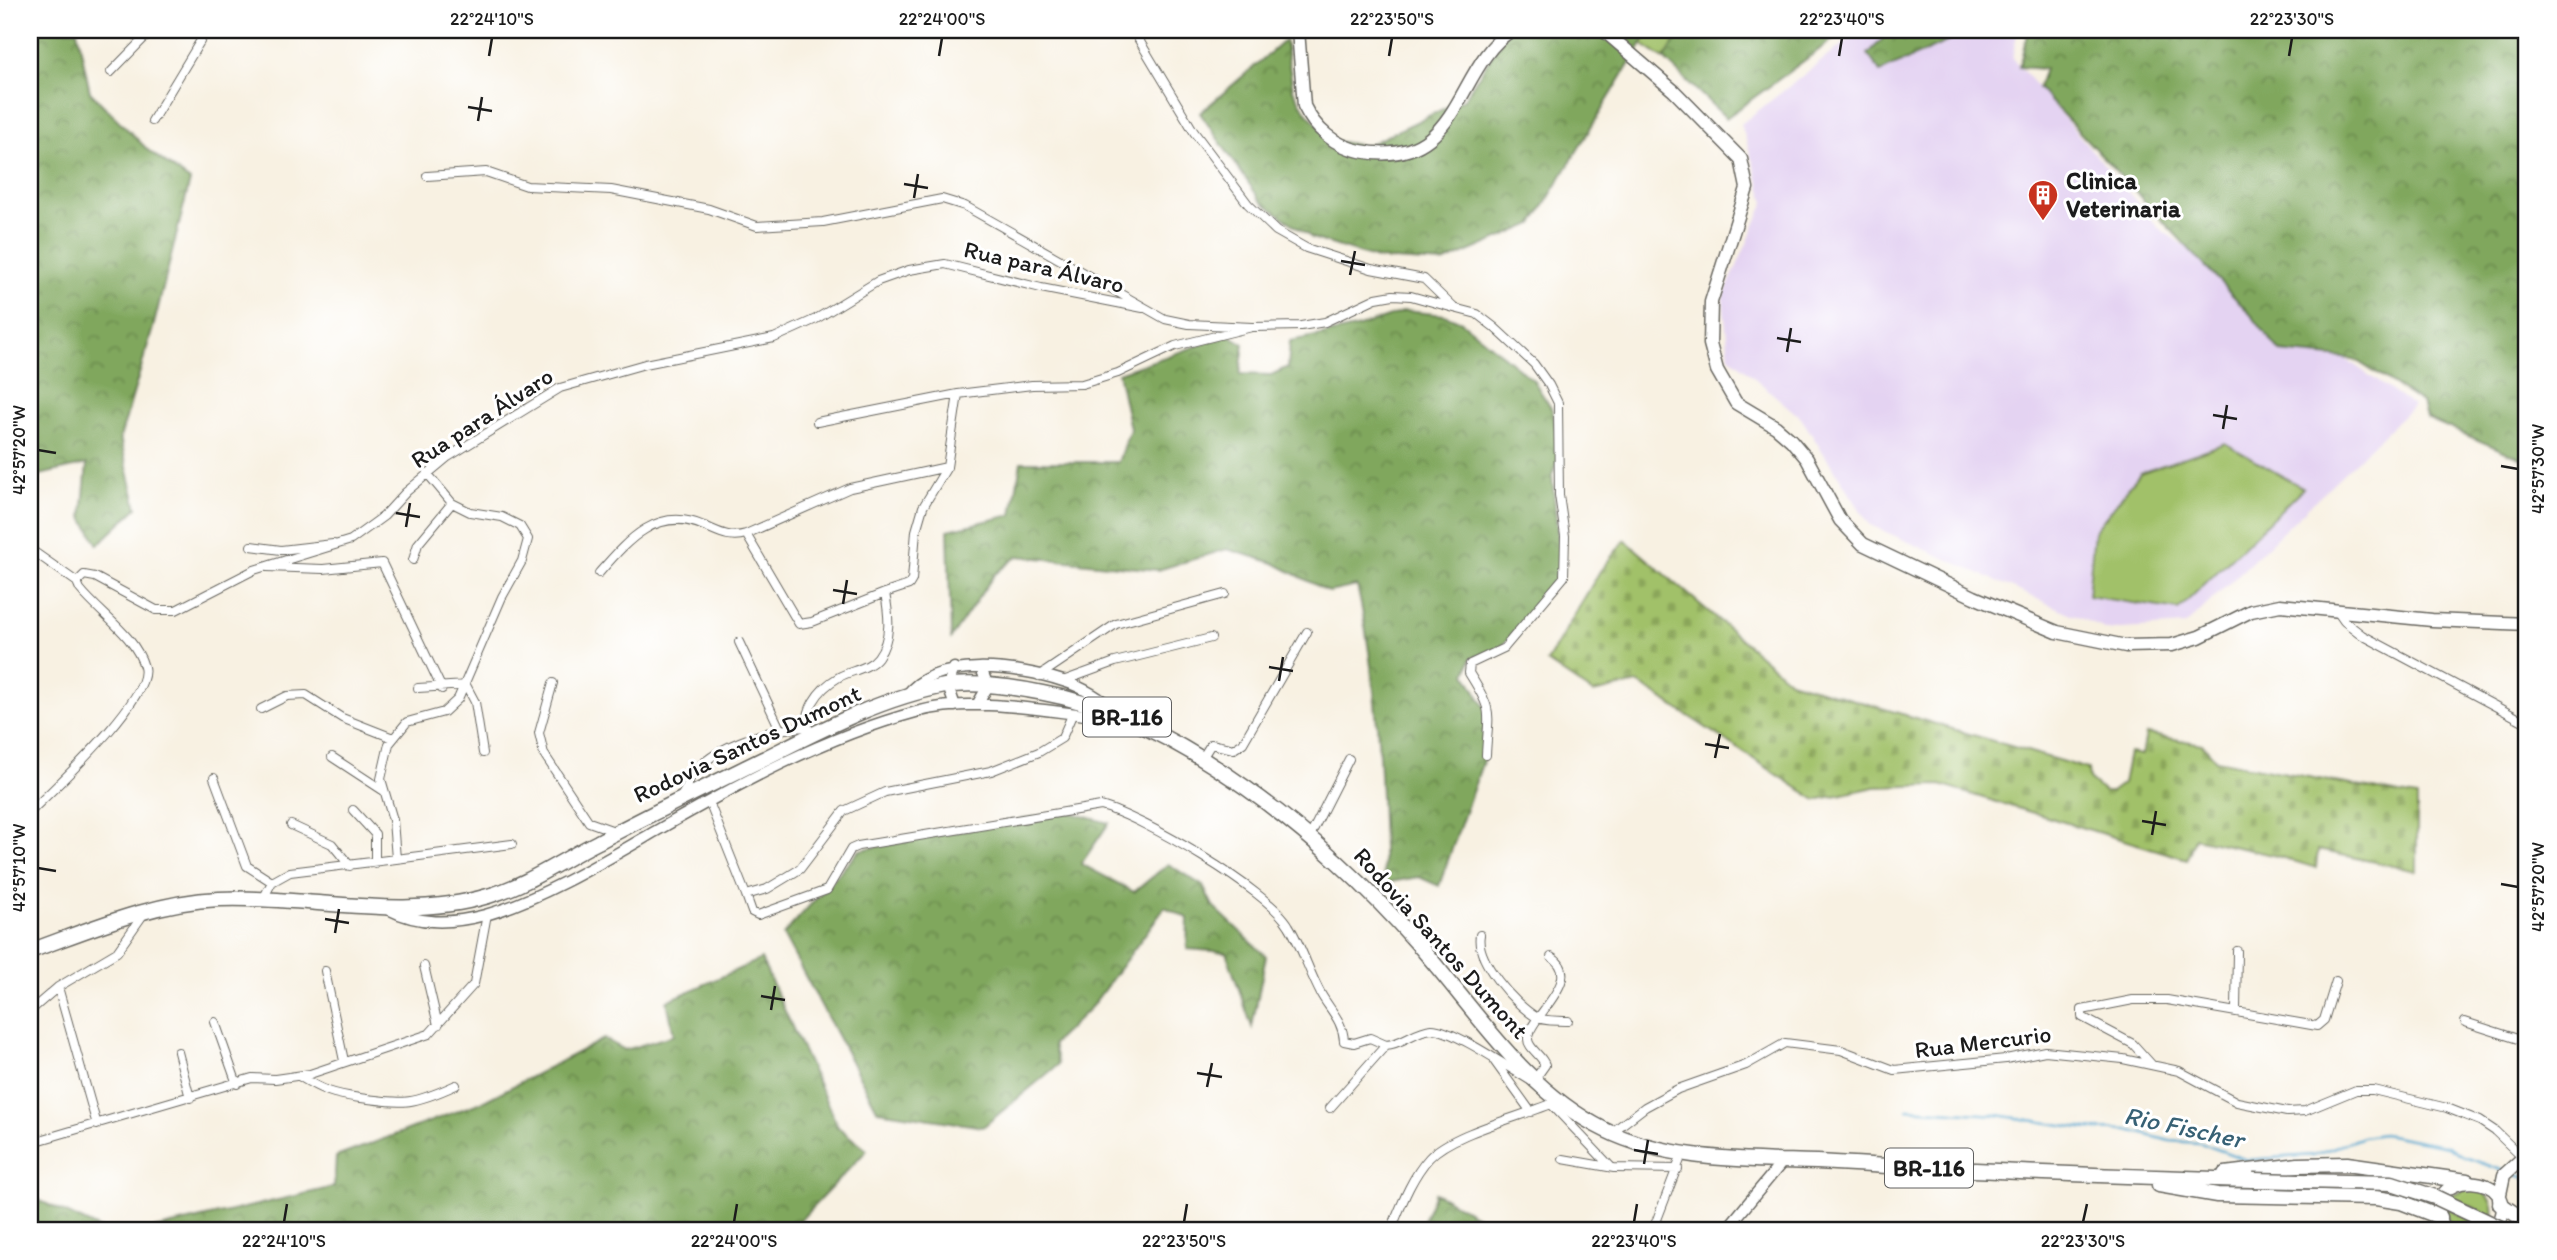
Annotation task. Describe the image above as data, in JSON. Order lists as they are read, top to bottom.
{
  "streets": {
    "highway": ["BR-116", "Rodovia Santos Dumont"],
    "street": ["Rua para Álvaro", "Rua Mercurio"]
  },
  "crossings": [
    ["Rodovia Santos Dumont", "Rua Mercurio"]
  ],
  "water": ["Rio Fischer"],
  "places": {
    "building": ["Clinica Veterinaria"]
  },
  "coordinates": [
    "22°24'10\"S",
    "22°24'00\"S",
    "22°23'50\"S",
    "22°23'40\"S",
    "22°23'30\"S",
    "42°57'20\"W",
    "42°57'30\"W",
    "42°57'10\"W"
  ]
}
